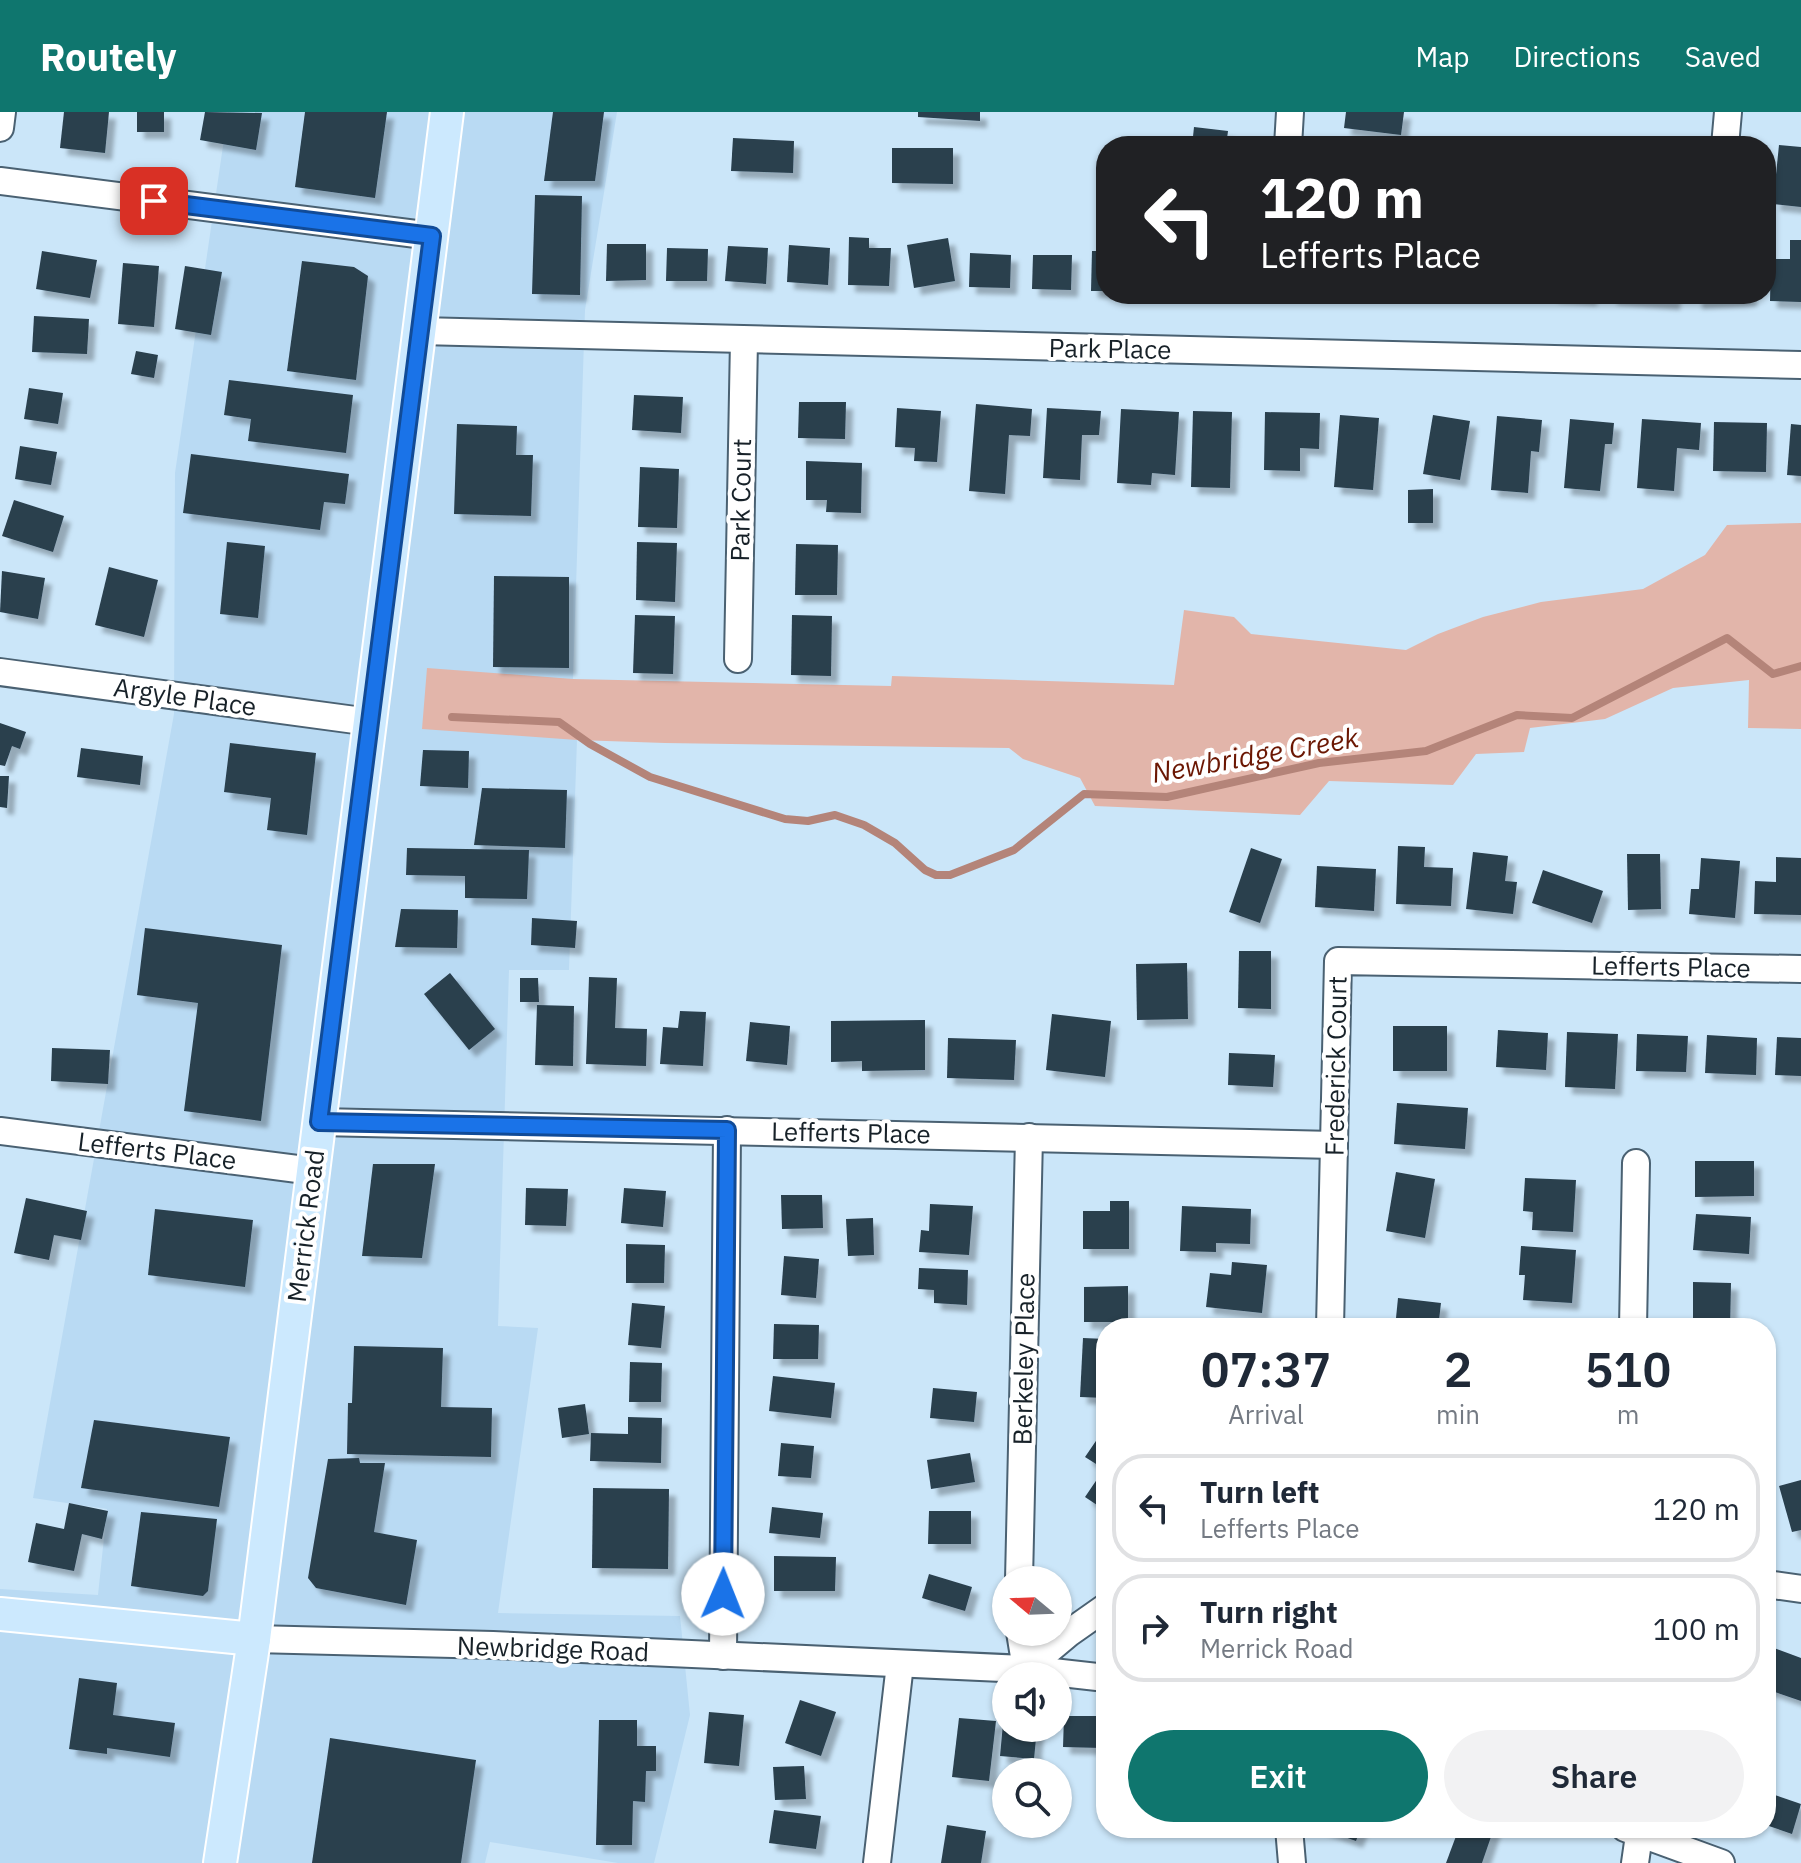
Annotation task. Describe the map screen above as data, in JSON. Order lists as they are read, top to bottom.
{
  "streets": {
    "main road": ["Merrick Road", "Newbridge Road"],
    "street": [
      "Park Place",
      "Park Court",
      "Argyle Place",
      "Lefferts Place",
      "Frederick Court",
      "Berkeley Place"
    ]
  },
  "crossings": [
    ["Park Place", "Park Court"],
    ["Park Place", "Merrick Road"],
    ["Argyle Place", "Merrick Road"],
    ["Lefferts Place", "Frederick Court"],
    ["Lefferts Place", "Merrick Road"],
    ["Lefferts Place", "Berkeley Place"],
    ["Merrick Road", "Newbridge Road"]
  ],
  "water": ["Newbridge Creek"],
  "north": "left",
  "page": {
    "header": "Routely",
    "nav": ["Map", "Directions", "Saved"],
    "turn": ["120 m", "Lefferts Place"],
    "eta": [
      "07:37",
      "Arrival",
      "2",
      "min",
      "510",
      "m"
    ],
    "list": [
      {
        "name": "Turn left",
        "note": "Lefferts Place",
        "value": "120 m"
      },
      {
        "name": "Turn right",
        "note": "Merrick Road",
        "value": "100 m"
      }
    ],
    "buttons": ["Exit", "Share"]
  }
}
